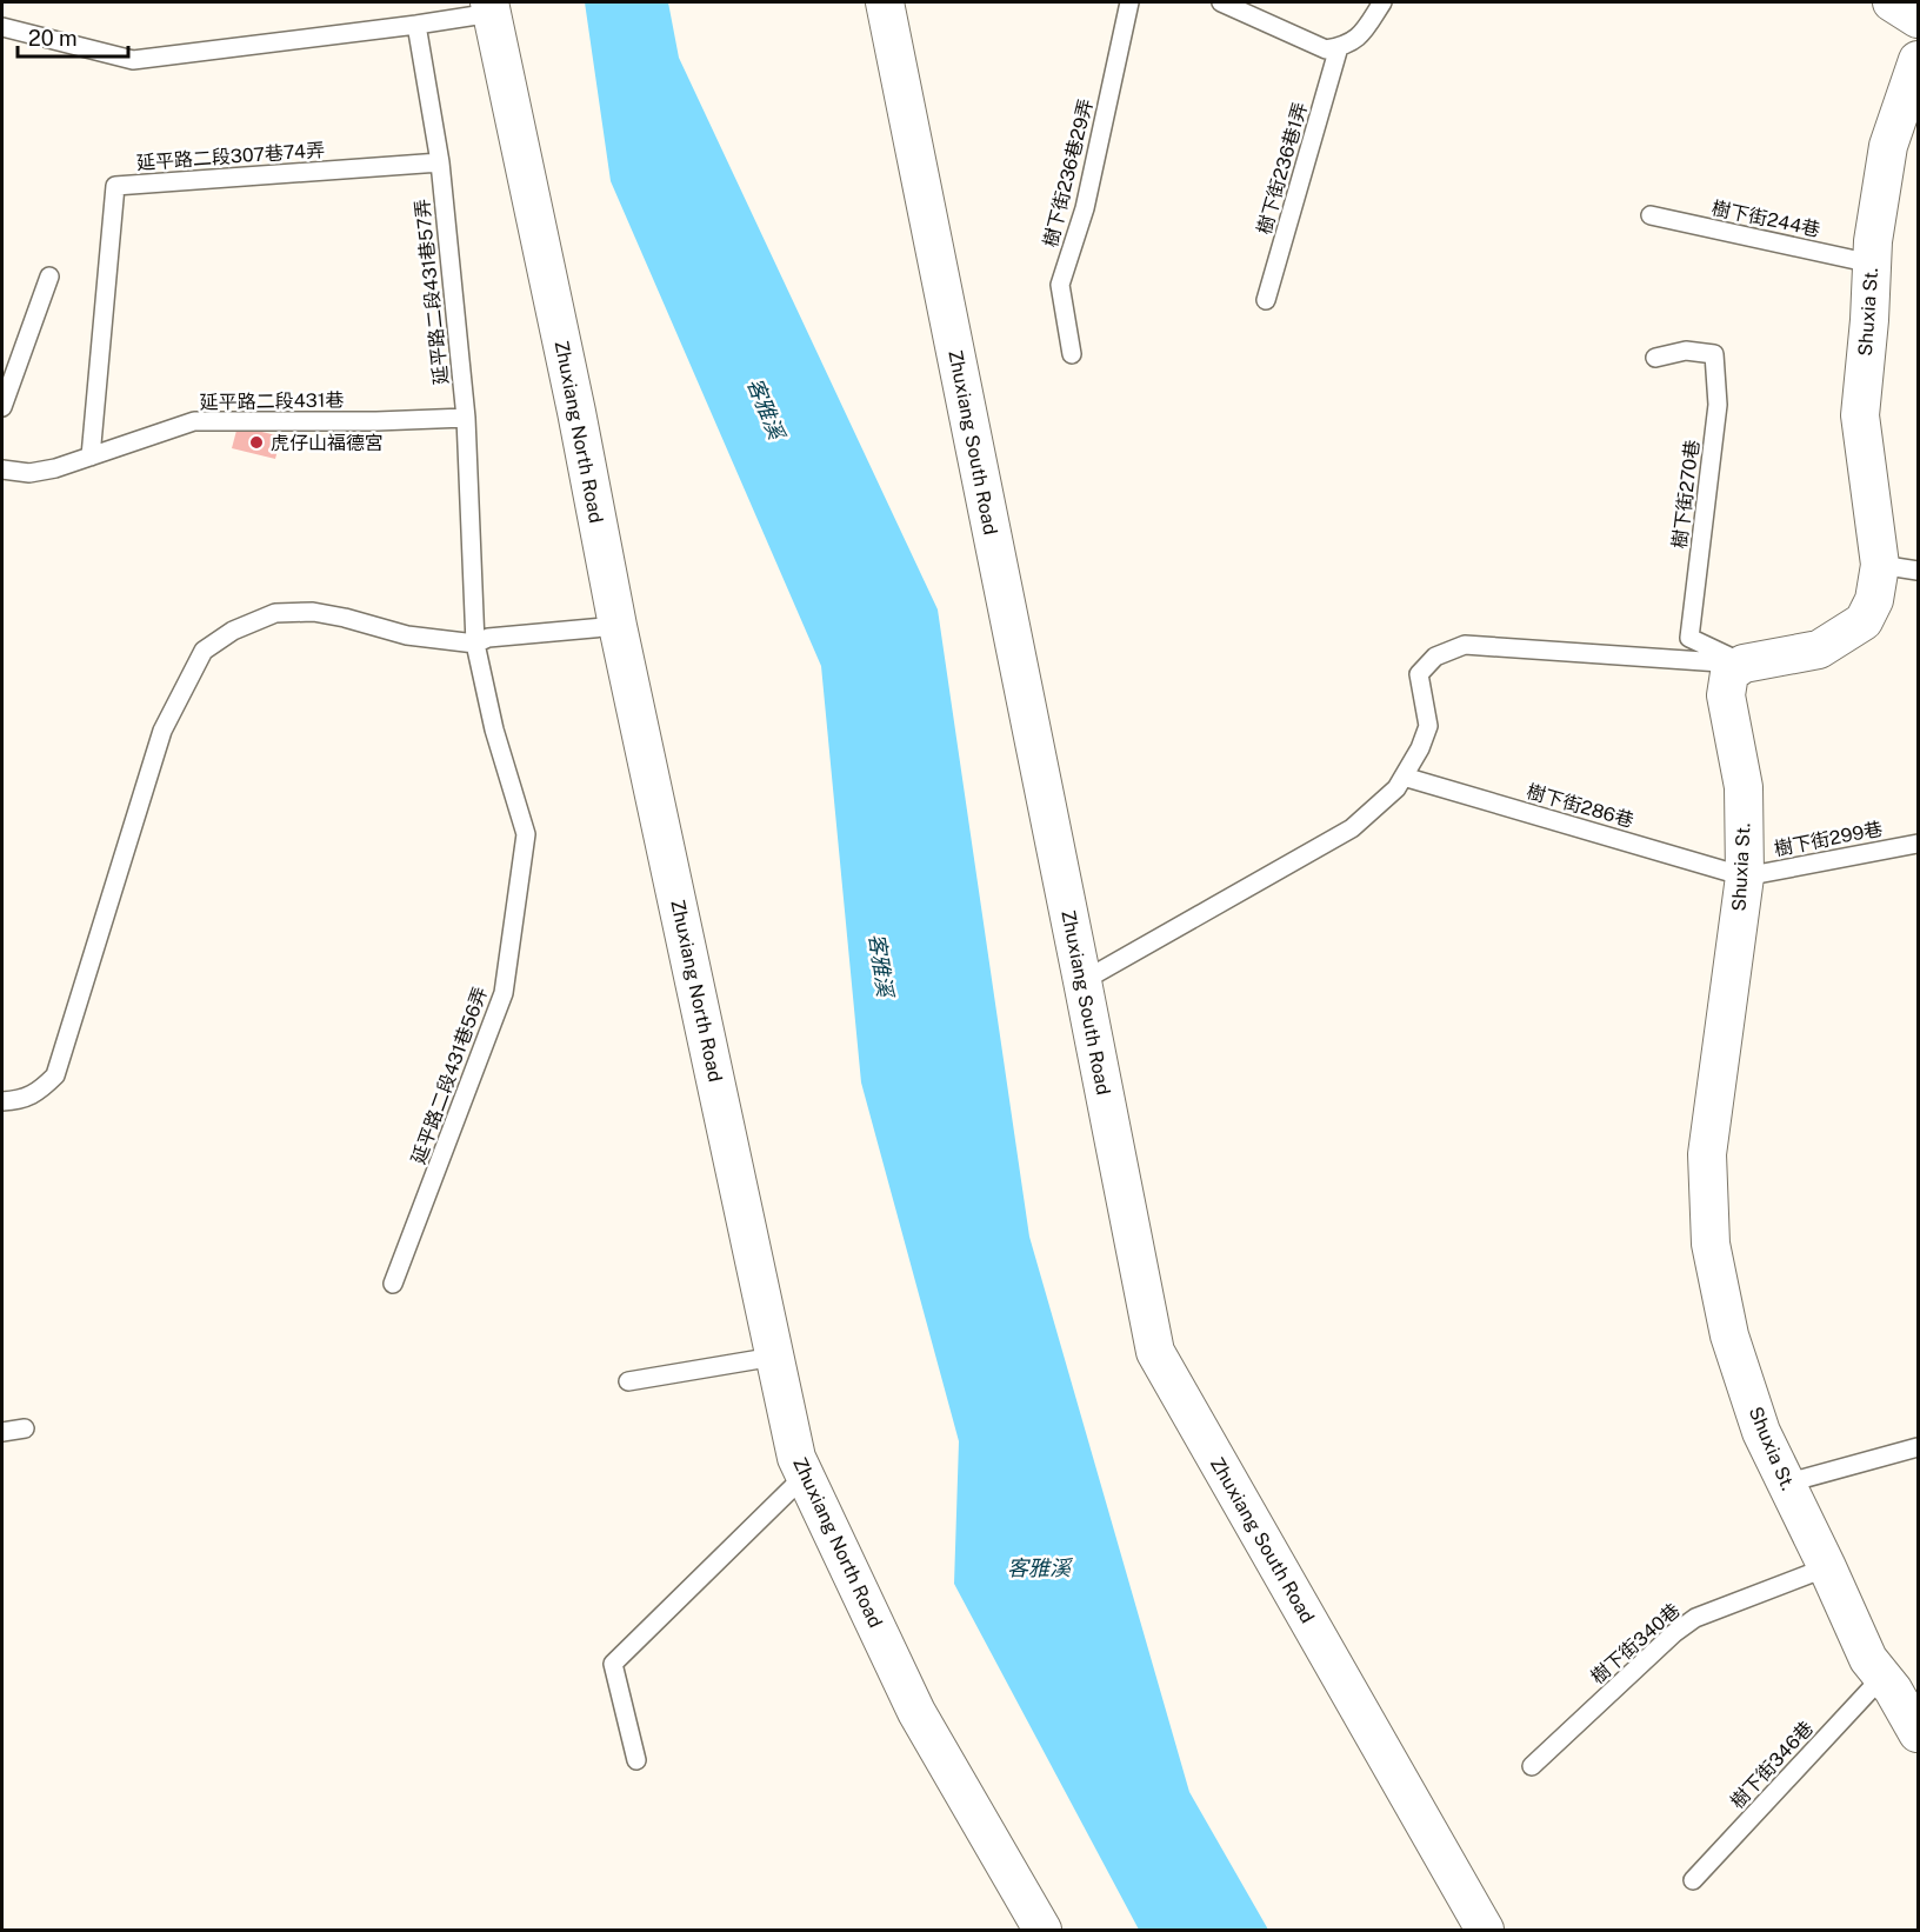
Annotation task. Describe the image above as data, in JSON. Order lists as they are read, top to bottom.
{
  "streets": {
    "street": ["Shuxia St.", "Zhuxiang North Road", "Zhuxiang South Road"],
    "lane": [
      "延平路二段307巷74弄",
      "樹下街236巷1弄",
      "樹下街236巷29弄",
      "樹下街244巷",
      "延平路二段431巷57弄",
      "延平路二段431巷",
      "樹下街270巷",
      "樹下街286巷",
      "樹下街299巷",
      "延平路二段431巷56弄",
      "樹下街340巷",
      "樹下街346巷"
    ]
  },
  "crossings": [
    ["延平路二段307巷74弄", "延平路二段431巷57弄"],
    ["延平路二段307巷74弄", "延平路二段431巷"],
    ["樹下街244巷", "Shuxia St."],
    ["延平路二段431巷57弄", "延平路二段431巷"],
    ["延平路二段431巷57弄", "延平路二段431巷56弄"],
    ["Shuxia St.", "樹下街270巷"],
    ["Shuxia St.", "樹下街286巷"],
    ["Shuxia St.", "樹下街299巷"],
    ["Shuxia St.", "樹下街340巷"],
    ["Shuxia St.", "樹下街346巷"],
    ["延平路二段431巷", "延平路二段431巷56弄"],
    ["樹下街286巷", "樹下街299巷"]
  ],
  "water": ["客雅溪"],
  "places": ["虎仔山福德宮"],
  "scale_bar": "20 m"
}
